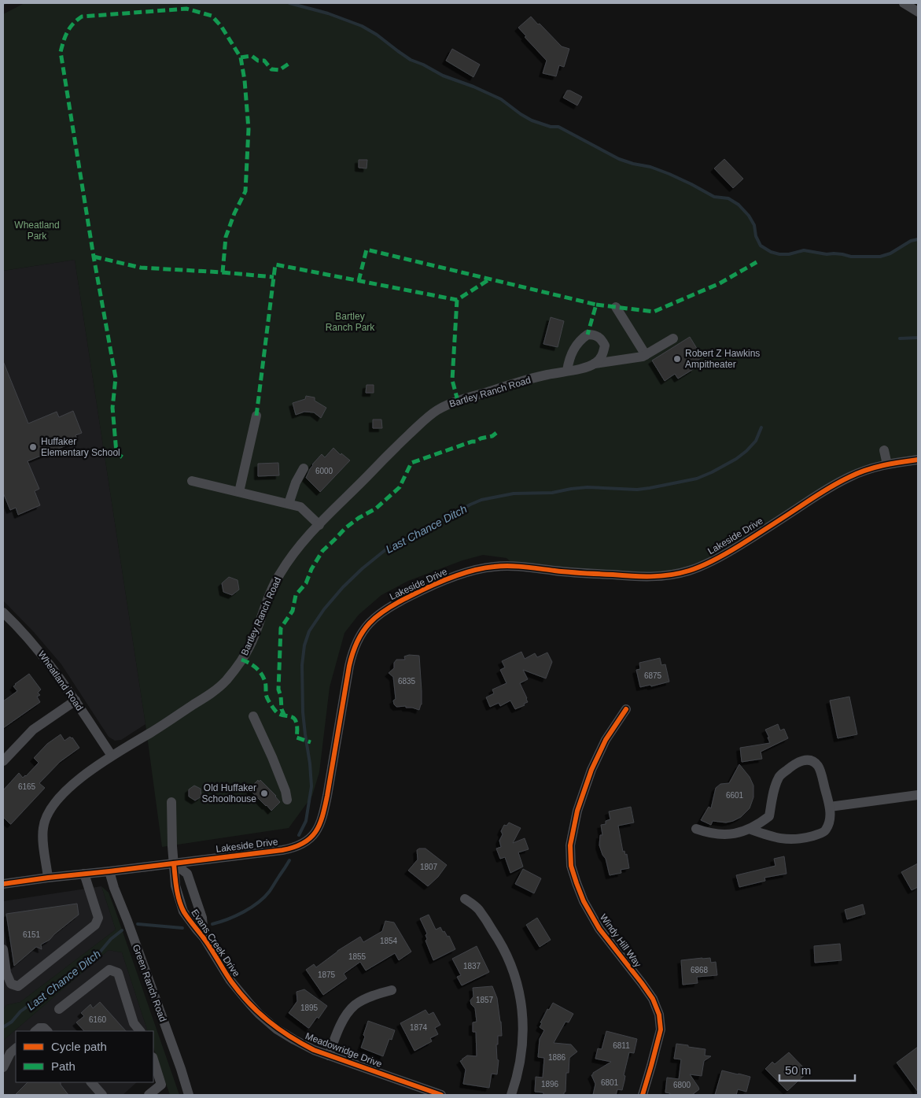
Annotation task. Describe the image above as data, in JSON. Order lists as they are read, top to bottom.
{
  "streets": {
    "street": [
      "Bartley Ranch Road",
      "Lakeside Drive",
      "Wheatland Road",
      "Windy Hill Way",
      "Evans Creek Drive",
      "Green Ranch Road",
      "Meadowridge Drive"
    ]
  },
  "crossings": [
    ["Bartley Ranch Road", "Lakeside Drive"],
    ["Bartley Ranch Road", "Wheatland Road"],
    ["Lakeside Drive", "Evans Creek Drive"],
    ["Lakeside Drive", "Green Ranch Road"],
    ["Evans Creek Drive", "Meadowridge Drive"]
  ],
  "water": ["Last Chance Ditch"],
  "parks": ["Wheatland Park", "Bartley Ranch Park"],
  "places": ["Robert Z Hawkins Ampitheater", "Huffaker Elementary School", "Old Huffaker Schoolhouse"],
  "house_numbers": [
    "6000",
    "6875",
    "6835",
    "6165",
    "6601",
    "1807",
    "6151",
    "1854",
    "1855",
    "1837",
    "6868",
    "1875",
    "1857",
    "1895",
    "6160",
    "1874",
    "6811",
    "1886",
    "6801",
    "1896",
    "6800"
  ],
  "legend": ["Cycle path", "Path"],
  "scale_bar": "50 m"
}
